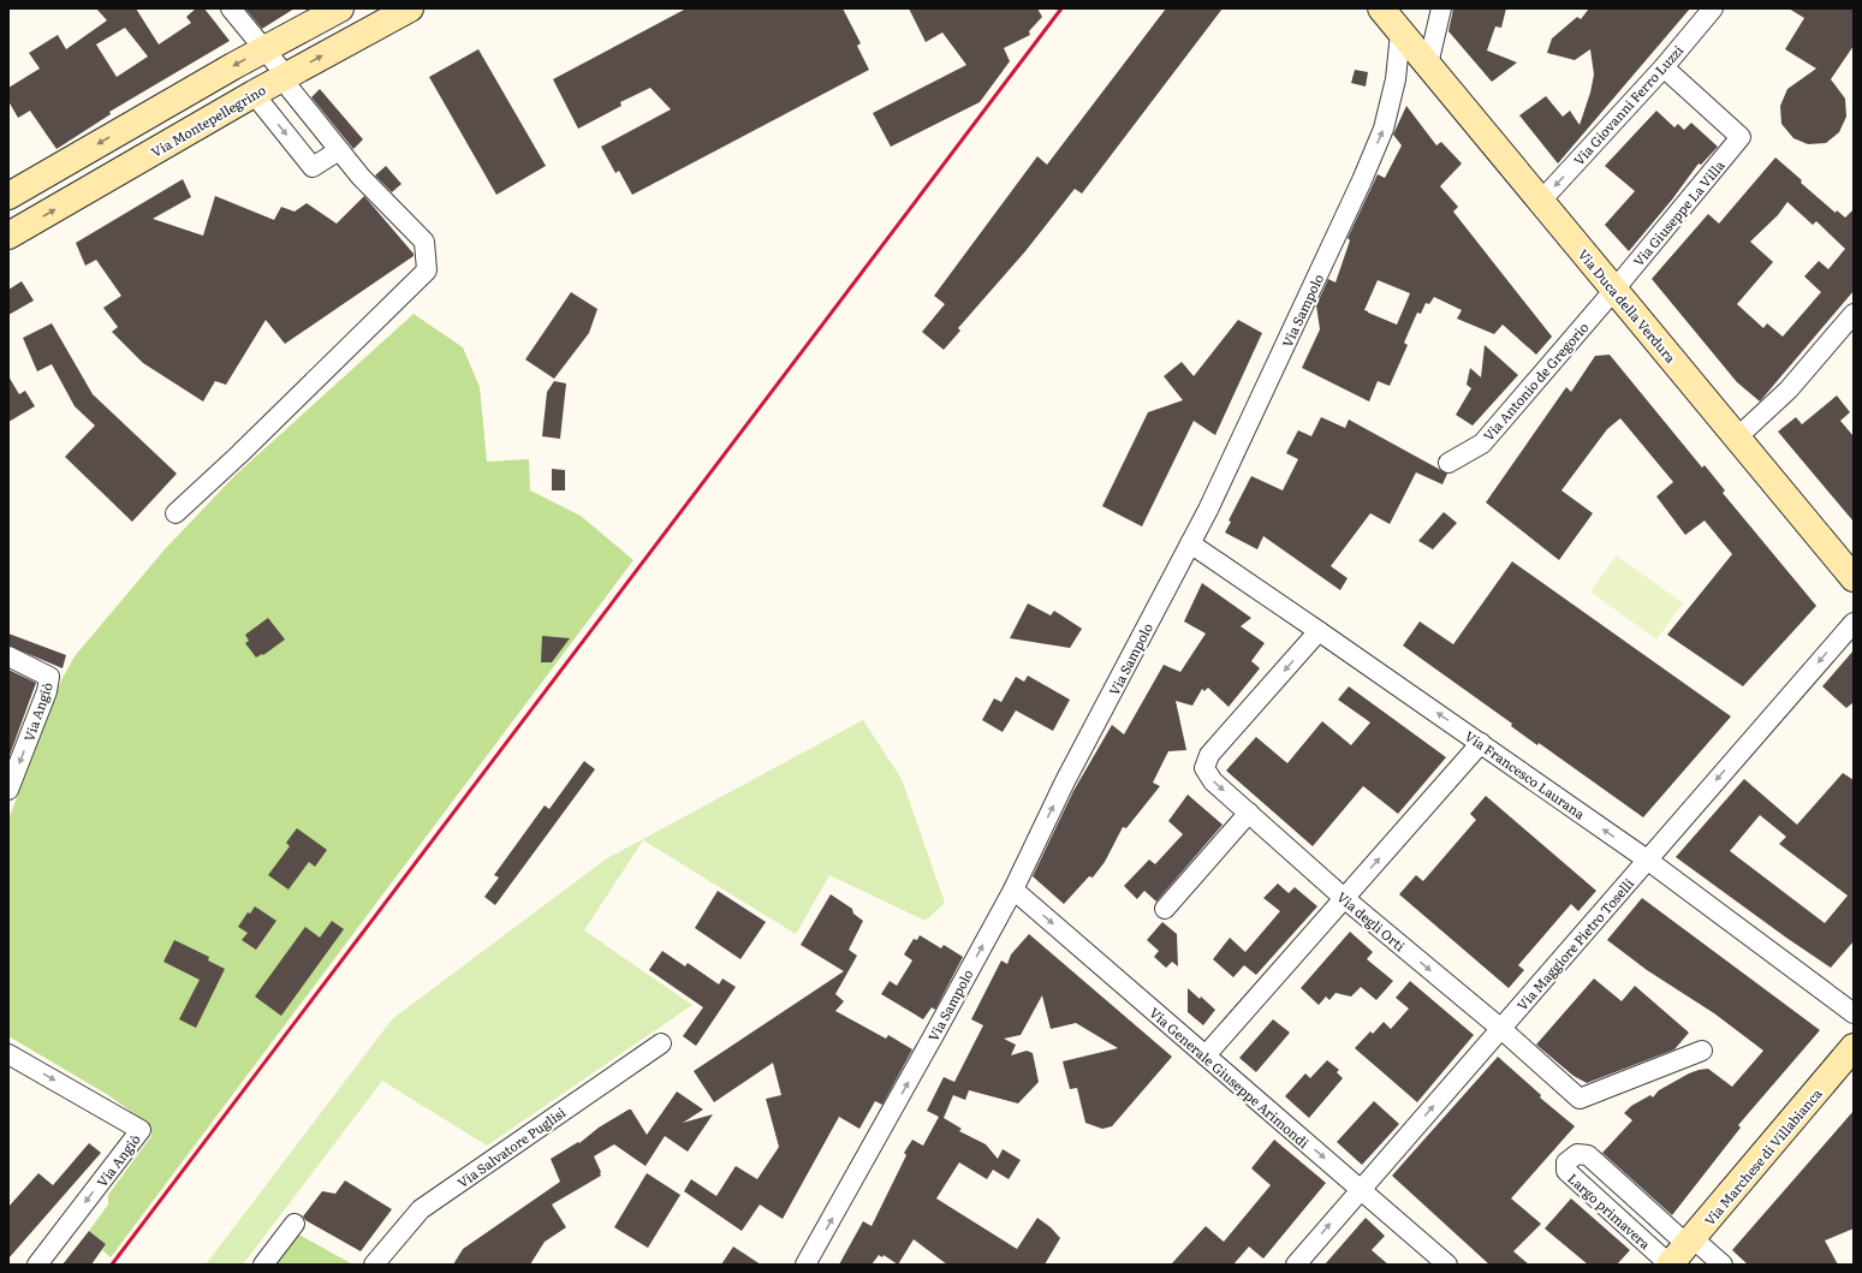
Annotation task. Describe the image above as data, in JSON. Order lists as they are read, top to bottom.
{
  "streets": {
    "street": [
      "Via Giovanni Ferro Luzzi",
      "Via Montepellegrino",
      "Via Giuseppe La Villa",
      "Via Duca della Verdura",
      "Via Sampolo",
      "Via Antonio de Gregorio",
      "Via Angiò",
      "Via Francesco Laurana",
      "Via degli Orti",
      "Via Maggiore Pietro Toselli",
      "Via Generale Giuseppe Arimondi",
      "Via Salvatore Puglisi",
      "Via Marchese di Villabianca",
      "Largo primavera"
    ]
  },
  "crossings": [
    ["Via Giovanni Ferro Luzzi", "Via Giuseppe La Villa"],
    ["Via Giovanni Ferro Luzzi", "Via Duca della Verdura"],
    ["Via Giuseppe La Villa", "Via Duca della Verdura"],
    ["Via Giuseppe La Villa", "Via Antonio de Gregorio"],
    ["Via Duca della Verdura", "Via Sampolo"],
    ["Via Duca della Verdura", "Via Antonio de Gregorio"],
    ["Via Sampolo", "Via Francesco Laurana"],
    ["Via Sampolo", "Via Generale Giuseppe Arimondi"],
    ["Via Francesco Laurana", "Via degli Orti"],
    ["Via Francesco Laurana", "Via Maggiore Pietro Toselli"],
    ["Via degli Orti", "Via Maggiore Pietro Toselli"],
    ["Via Maggiore Pietro Toselli", "Via Generale Giuseppe Arimondi"],
    ["Via Marchese di Villabianca", "Largo primavera"]
  ],
  "one_way": [
    "Via Giovanni Ferro Luzzi",
    "Via Sampolo",
    "Via Francesco Laurana",
    "Via Generale Giuseppe Arimondi"
  ]
}
